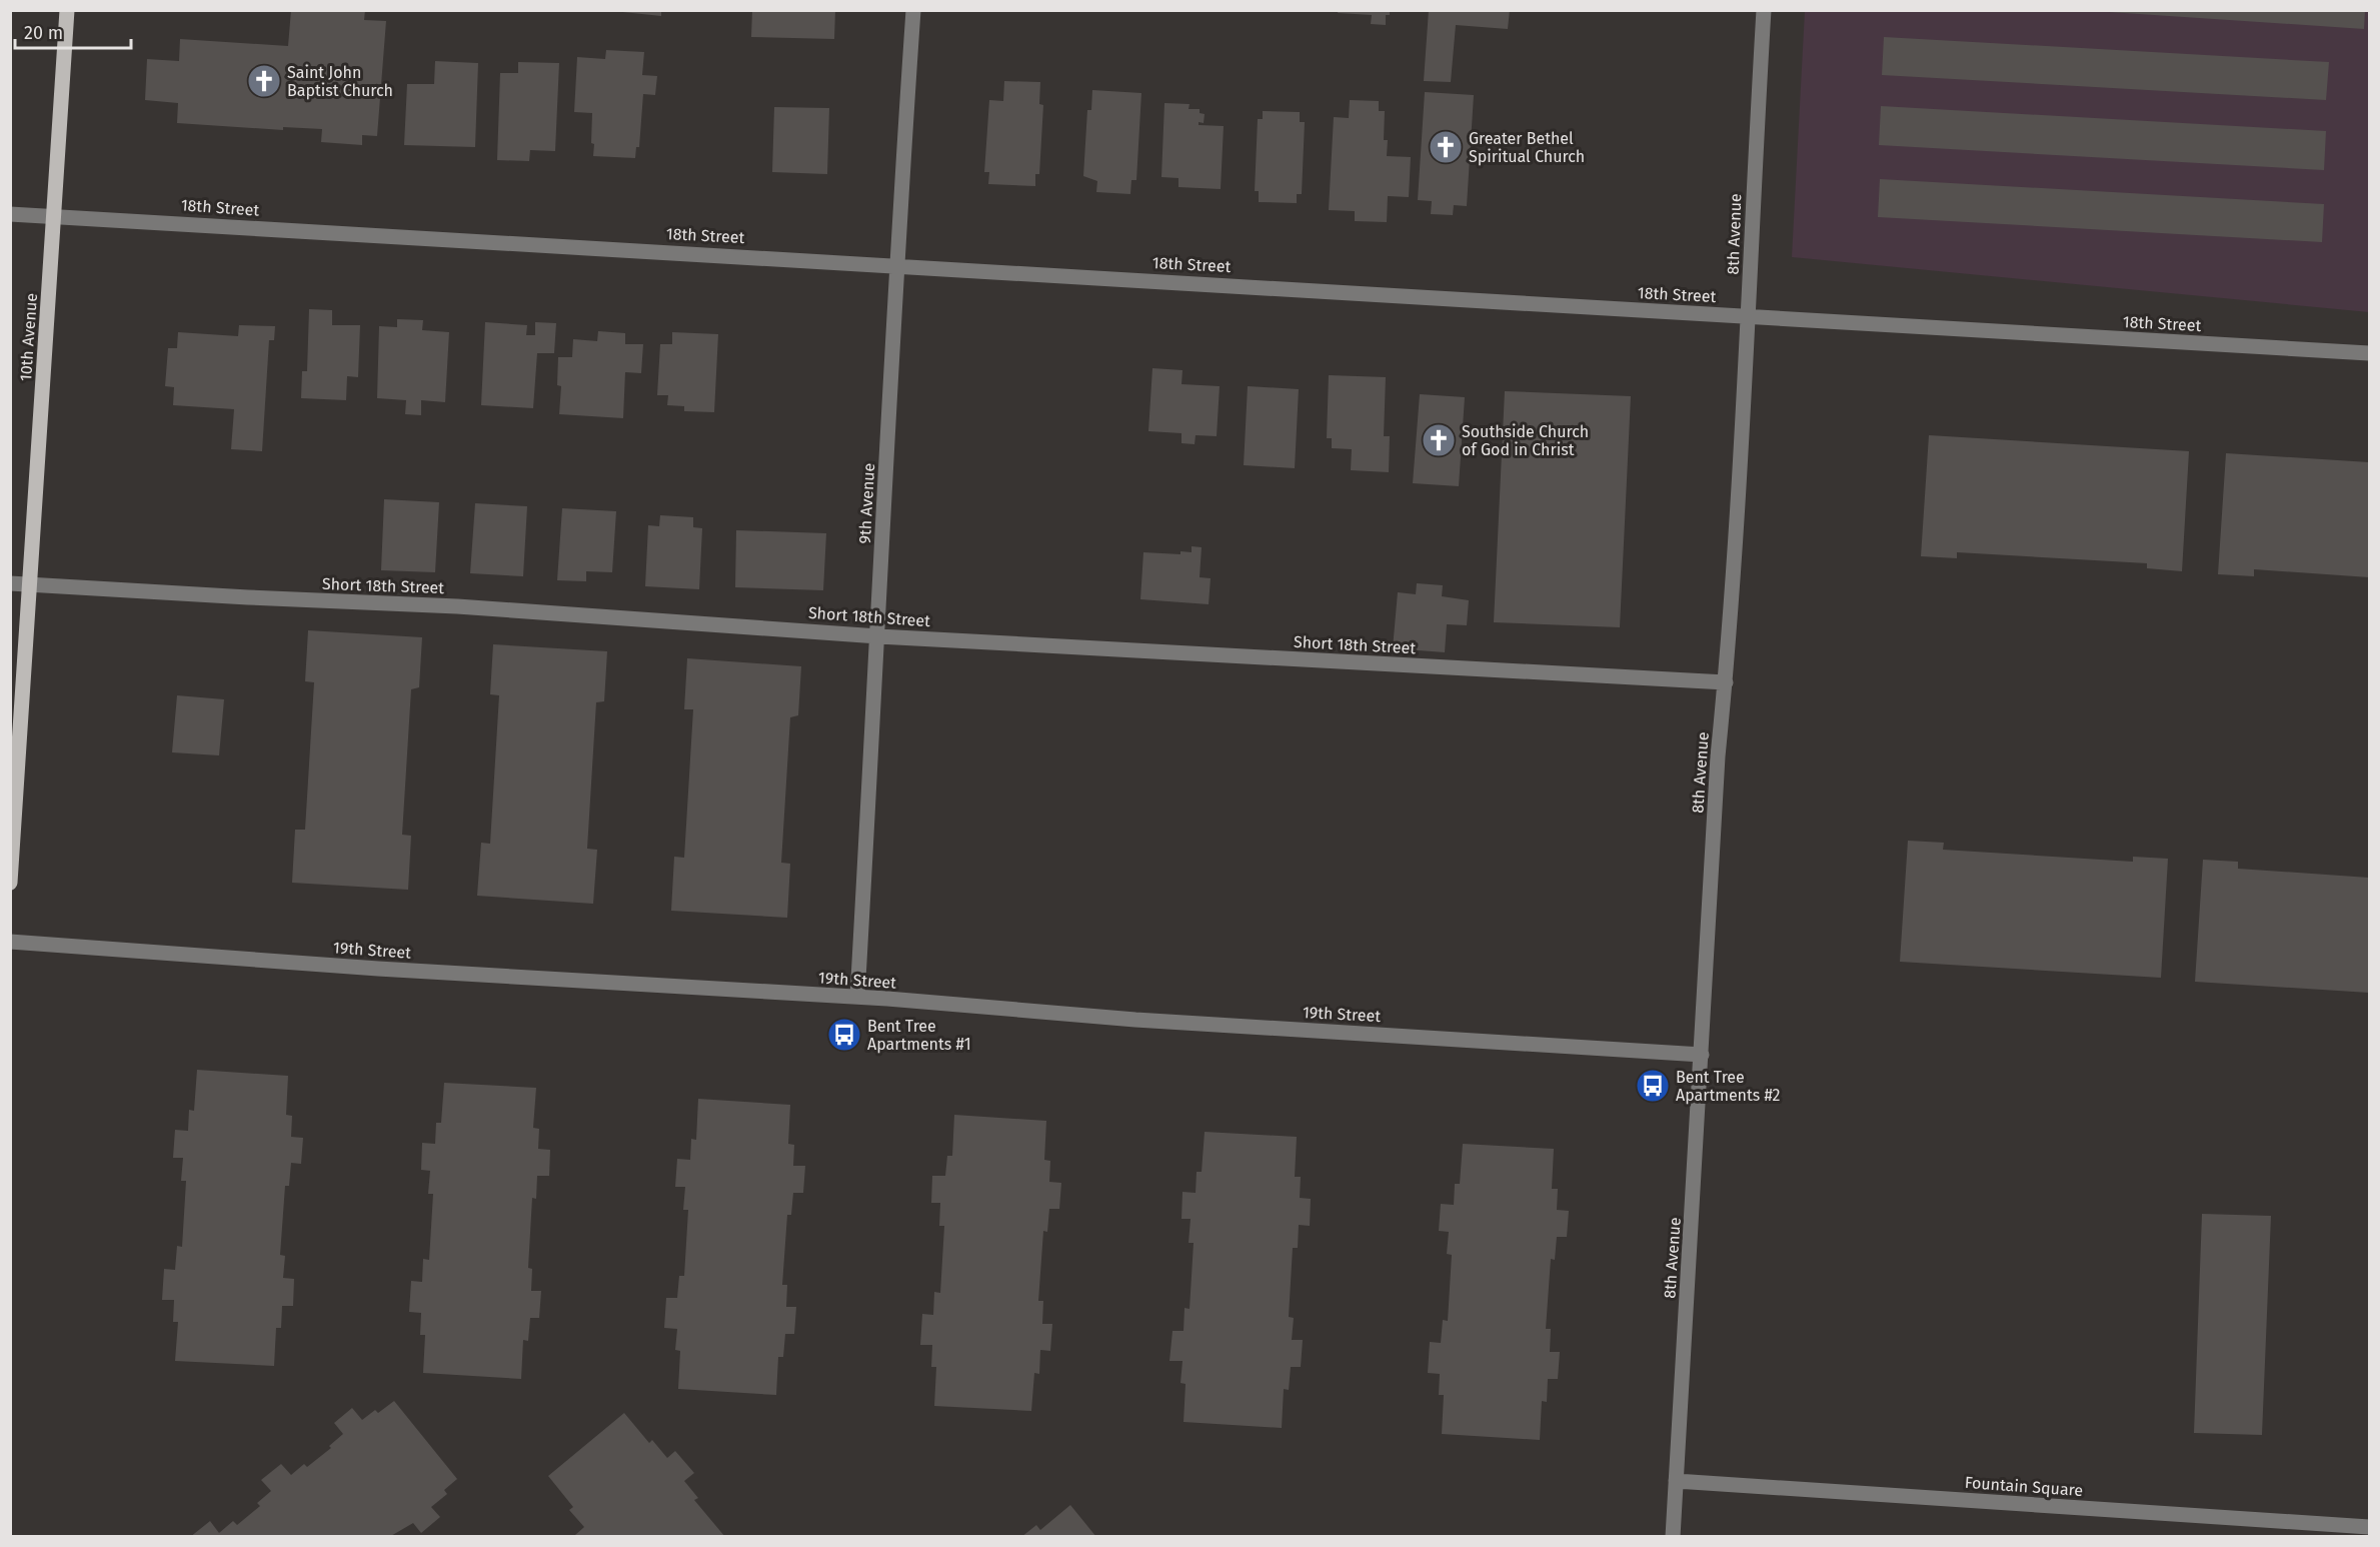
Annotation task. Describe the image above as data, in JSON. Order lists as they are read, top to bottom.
{
  "streets": {
    "main road": ["10th Avenue"],
    "street": [
      "18th Street",
      "8th Avenue",
      "9th Avenue",
      "Short 18th Street",
      "19th Street",
      "Fountain Square"
    ]
  },
  "crossings": [
    ["18th Street", "8th Avenue"],
    ["18th Street", "10th Avenue"],
    ["18th Street", "9th Avenue"],
    ["8th Avenue", "Short 18th Street"],
    ["8th Avenue", "19th Street"],
    ["8th Avenue", "Fountain Square"],
    ["10th Avenue", "Short 18th Street"],
    ["9th Avenue", "Short 18th Street"],
    ["9th Avenue", "19th Street"]
  ],
  "places": {
    "church": ["Saint John Baptist Church", "Greater Bethel Spiritual Church", "Southside Church of God in Christ"],
    "bus stop": ["Bent Tree Apartments #1", "Bent Tree Apartments #2"]
  },
  "scale_bar": "20 m"
}
